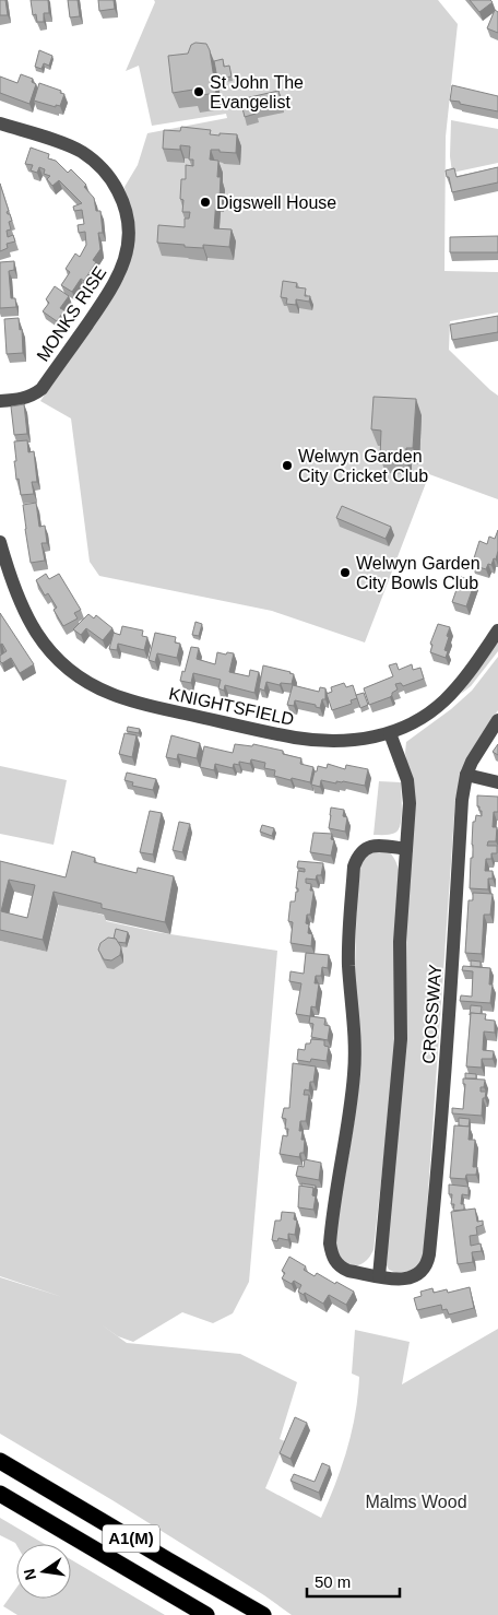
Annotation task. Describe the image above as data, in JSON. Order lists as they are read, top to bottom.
{
  "streets": {
    "highway": ["A1(M)"],
    "street": ["MONKS RISE", "KNIGHTSFIELD", "CROSSWAY"]
  },
  "crossings": [
    ["KNIGHTSFIELD", "CROSSWAY"]
  ],
  "parks": ["Malms Wood"],
  "places": [
    "St John The Evangelist",
    "Digswell House",
    "Welwyn Garden City Cricket Club",
    "Welwyn Garden City Bowls Club"
  ],
  "scale_bar": "50 m",
  "north": "left"
}
